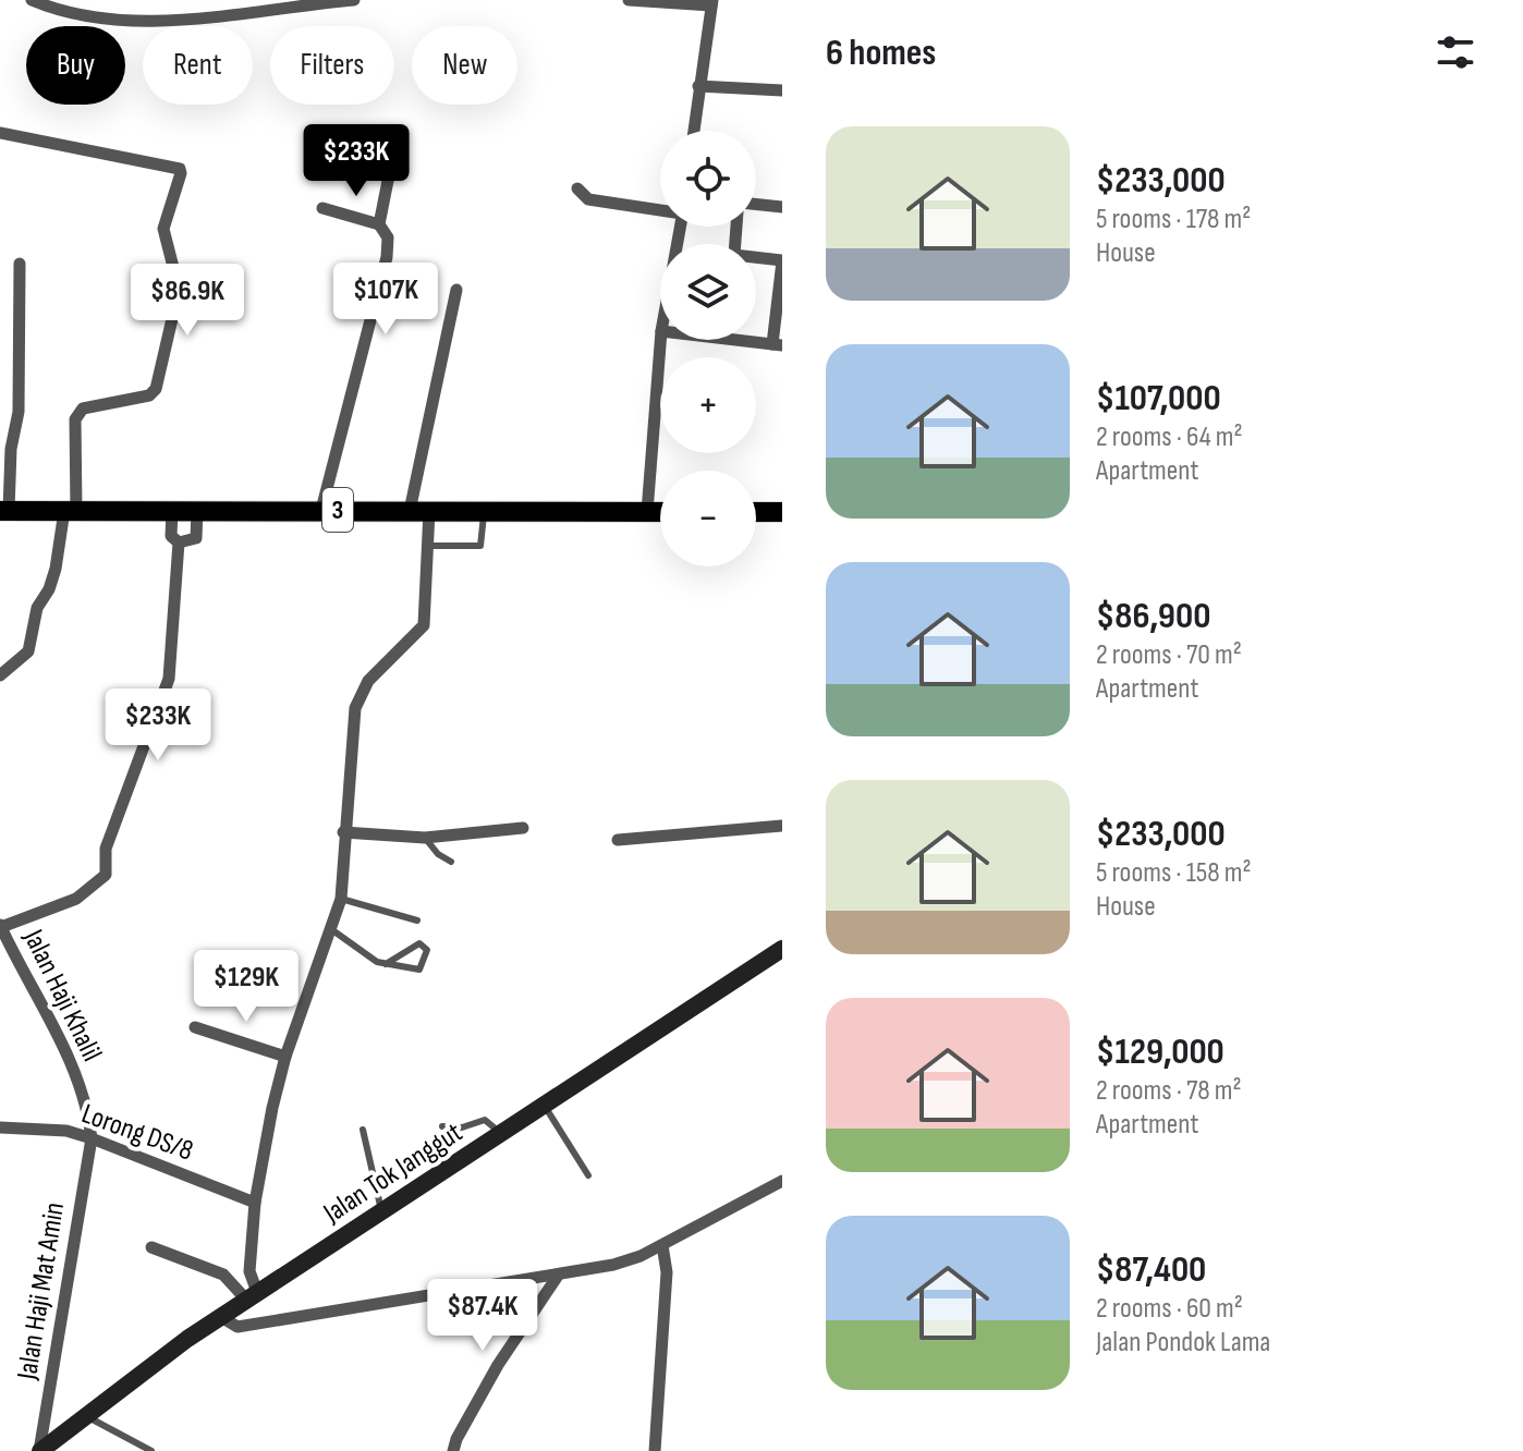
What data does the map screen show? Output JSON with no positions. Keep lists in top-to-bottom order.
{
  "streets": {
    "main road": ["3", "Jalan Tok Janggut"],
    "street": ["Jalan Haji Khalil", "Lorong DS/8", "Jalan Haji Mat Amin"]
  },
  "crossings": [
    ["Jalan Haji Khalil", "Lorong DS/8"],
    ["Jalan Haji Khalil", "Jalan Haji Mat Amin"],
    ["Lorong DS/8", "Jalan Haji Mat Amin"],
    ["Jalan Tok Janggut", "Jalan Haji Mat Amin"]
  ],
  "page": {
    "heading": "6 homes",
    "chip": [
      "Buy",
      "Rent",
      "Filters",
      "New"
    ],
    "list": [
      {
        "name": "$233,000",
        "note": "5 rooms · 178 m² · House"
      },
      {
        "name": "$107,000",
        "note": "2 rooms · 64 m² · Apartment"
      },
      {
        "name": "$86,900",
        "note": "2 rooms · 70 m² · Apartment"
      },
      {
        "name": "$233,000",
        "note": "5 rooms · 158 m² · House"
      },
      {
        "name": "$129,000",
        "note": "2 rooms · 78 m² · Apartment"
      },
      {
        "name": "$87,400",
        "note": "2 rooms · 60 m² · Jalan Pondok Lama"
      }
    ],
    "price": [
      "$233K",
      "$107K",
      "$86.9K",
      "$233K",
      "$129K",
      "$87.4K"
    ],
    "map_buttons": ["+", "−"]
  }
}
